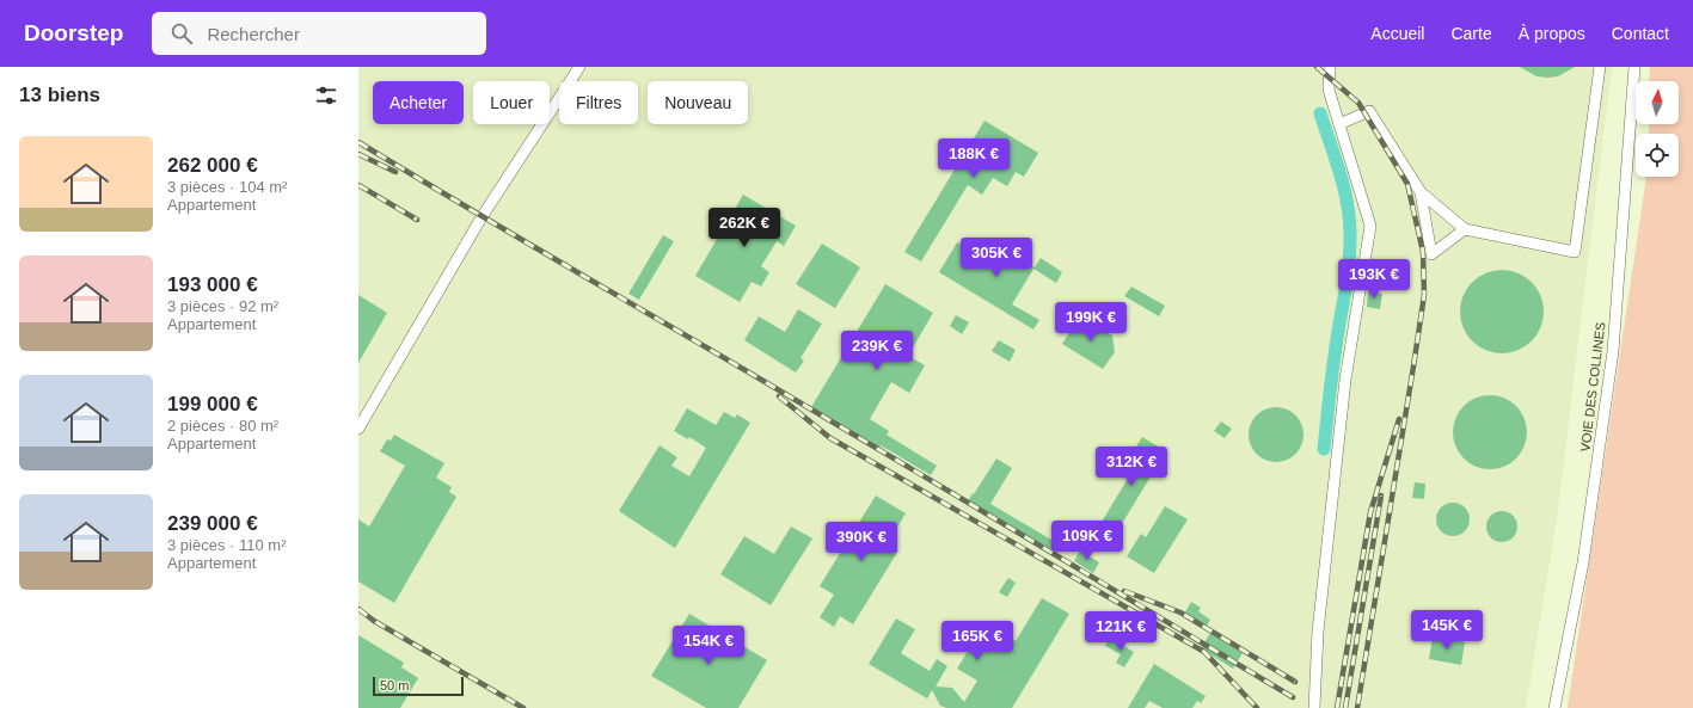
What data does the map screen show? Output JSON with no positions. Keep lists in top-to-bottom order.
{
  "streets": {
    "street": ["VOIE DES COLLINES"]
  },
  "scale_bar": "50 m",
  "north": "top",
  "page": {
    "header": "Doorstep",
    "search": "Rechercher",
    "nav": [
      "Accueil",
      "Carte",
      "À propos",
      "Contact"
    ],
    "heading": "13 biens",
    "chip": [
      "Acheter",
      "Louer",
      "Filtres",
      "Nouveau"
    ],
    "list": [
      {
        "name": "262 000 €",
        "note": "3 pièces · 104 m² · Appartement"
      },
      {
        "name": "193 000 €",
        "note": "3 pièces · 92 m² · Appartement"
      },
      {
        "name": "199 000 €",
        "note": "2 pièces · 80 m² · Appartement"
      },
      {
        "name": "239 000 €",
        "note": "3 pièces · 110 m² · Appartement"
      }
    ],
    "price": [
      "188K €",
      "262K €",
      "305K €",
      "193K €",
      "199K €",
      "239K €",
      "312K €",
      "109K €",
      "390K €",
      "145K €",
      "121K €",
      "165K €",
      "154K €"
    ],
    "scale": "50 m"
  }
}
